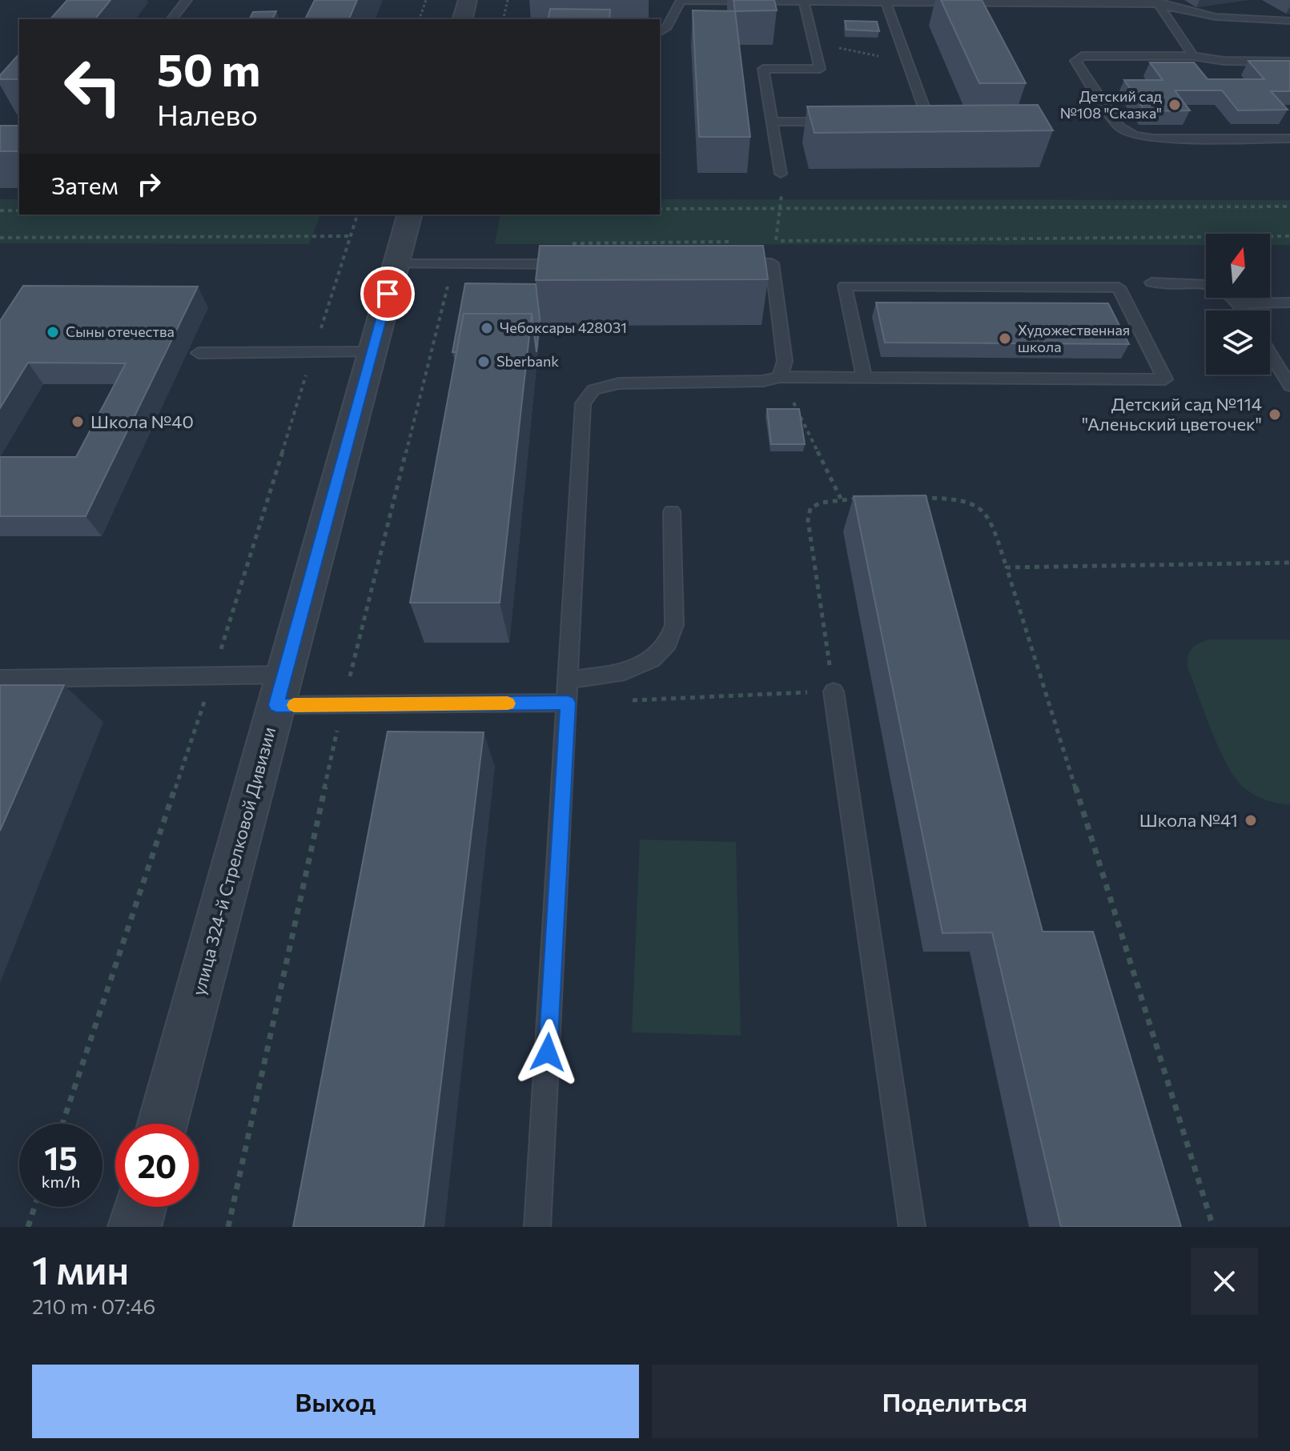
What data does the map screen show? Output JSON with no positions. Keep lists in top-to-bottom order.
{
  "streets": {
    "street": ["улица 324-й Стрелковой Дивизии"]
  },
  "places": [
    "Детский сад №108 \"Сказка\"",
    "Чебоксары 428031",
    "Сыны отечества",
    "Художественная школа",
    "Sberbank",
    "Детский сад №114 \"Аленьский цветочек\"",
    "Школа №40",
    "Школа №41"
  ],
  "north": "top",
  "page": {
    "turn": ["50 m", "Налево"],
    "then": "Затем",
    "speed": "15 km/h",
    "limit": "20",
    "heading": ["1 мин", "210 m · 07:46"],
    "buttons": ["Выход", "Поделиться"]
  }
}
